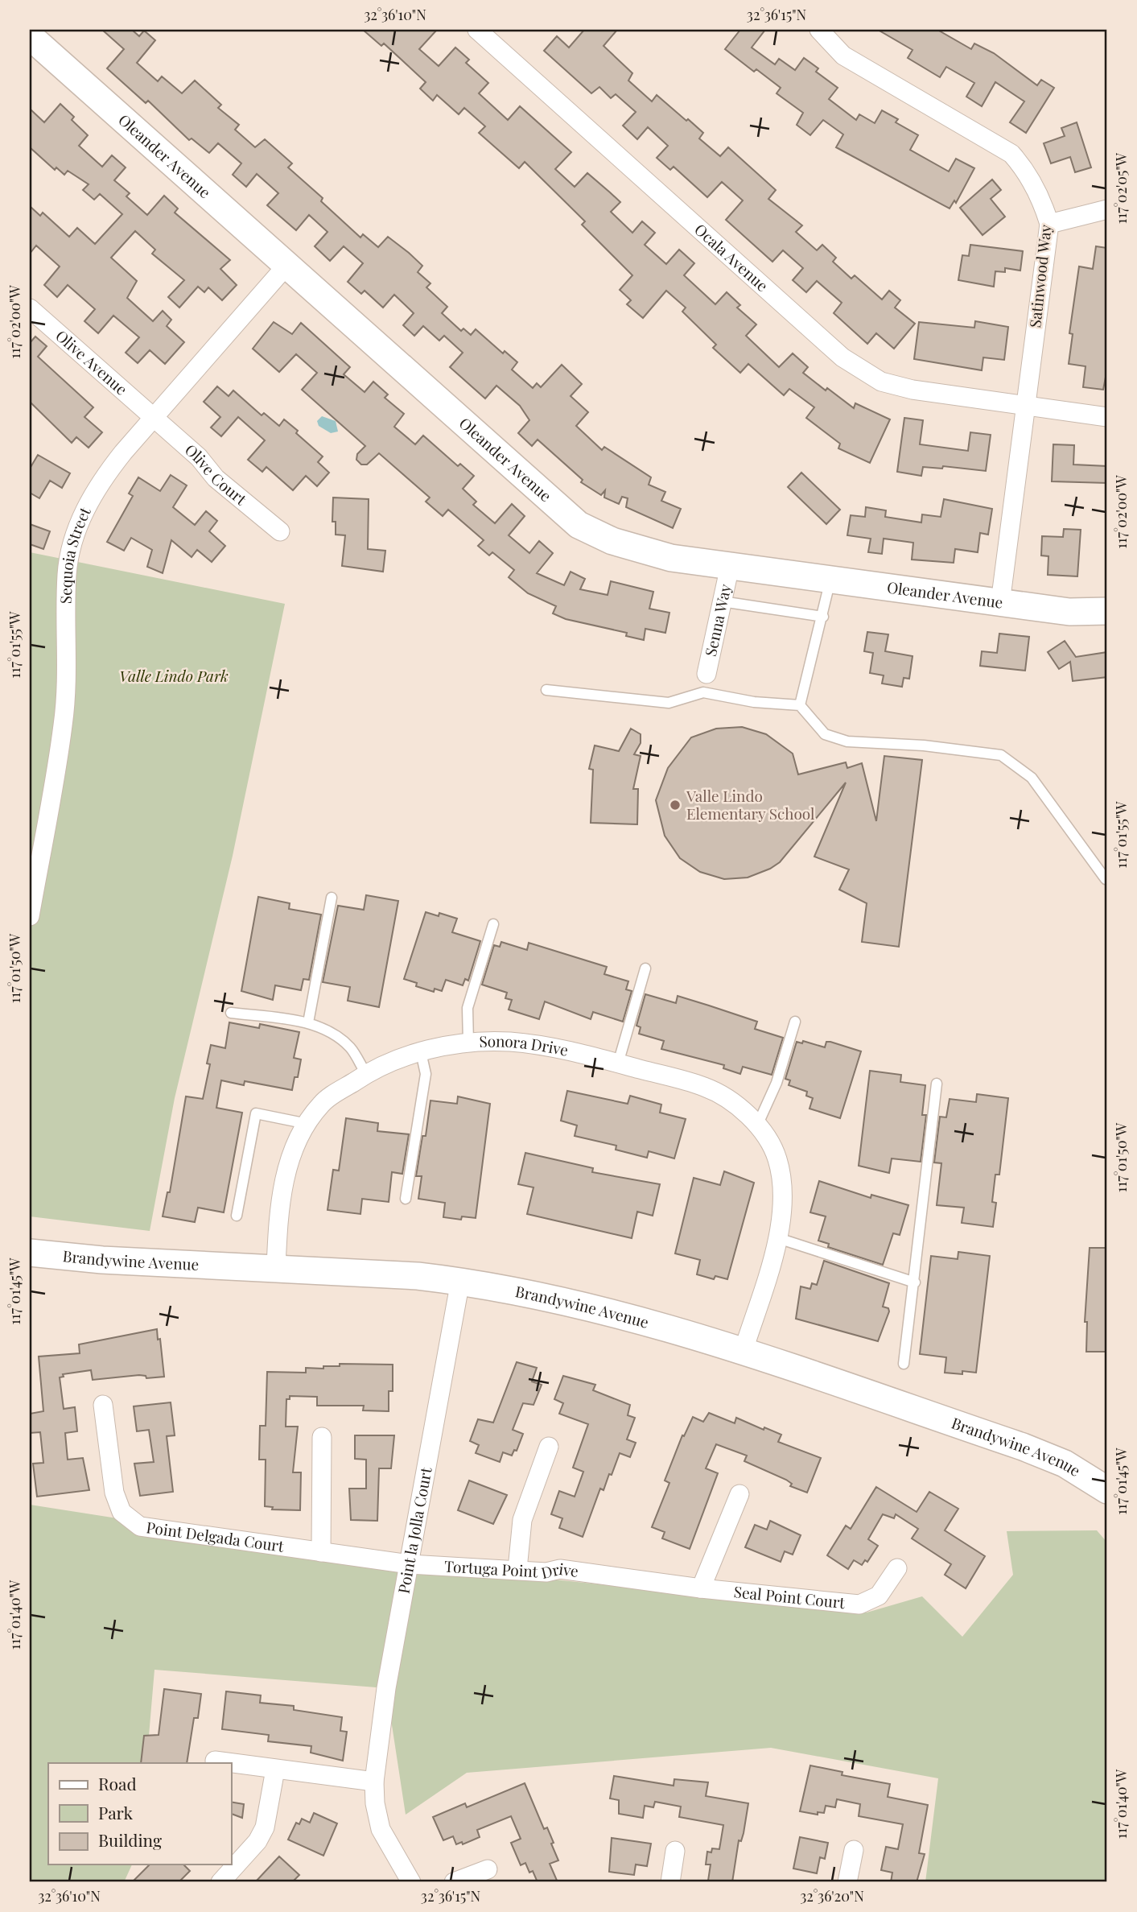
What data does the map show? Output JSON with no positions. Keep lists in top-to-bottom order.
{
  "streets": {
    "street": [
      "Oleander Avenue",
      "Ocala Avenue",
      "Satinwood Way",
      "Olive Avenue",
      "Olive Court",
      "Sequoia Street",
      "Senna Way",
      "Sonora Drive",
      "Brandywine Avenue",
      "Point la Jolla Court",
      "Point Delgada Court",
      "Tortuga Point Drive",
      "Seal Point Court"
    ]
  },
  "crossings": [
    ["Oleander Avenue", "Satinwood Way"],
    ["Oleander Avenue", "Sequoia Street"],
    ["Oleander Avenue", "Senna Way"],
    ["Ocala Avenue", "Satinwood Way"],
    ["Olive Avenue", "Olive Court"],
    ["Olive Avenue", "Sequoia Street"],
    ["Olive Court", "Sequoia Street"],
    ["Sonora Drive", "Brandywine Avenue"],
    ["Brandywine Avenue", "Point la Jolla Court"],
    ["Point la Jolla Court", "Tortuga Point Drive"],
    ["Point Delgada Court", "Tortuga Point Drive"],
    ["Tortuga Point Drive", "Seal Point Court"]
  ],
  "parks": ["Valle Lindo Park"],
  "places": ["Valle Lindo Elementary School"],
  "legend": ["Road", "Park", "Building"],
  "coordinates": [
    "32°36'10\"N",
    "32°36'15\"N",
    "117°02'05\"W",
    "117°02'00\"W",
    "117°01'55\"W",
    "117°01'50\"W",
    "117°01'45\"W",
    "117°01'40\"W",
    "32°36'20\"N"
  ]
}
